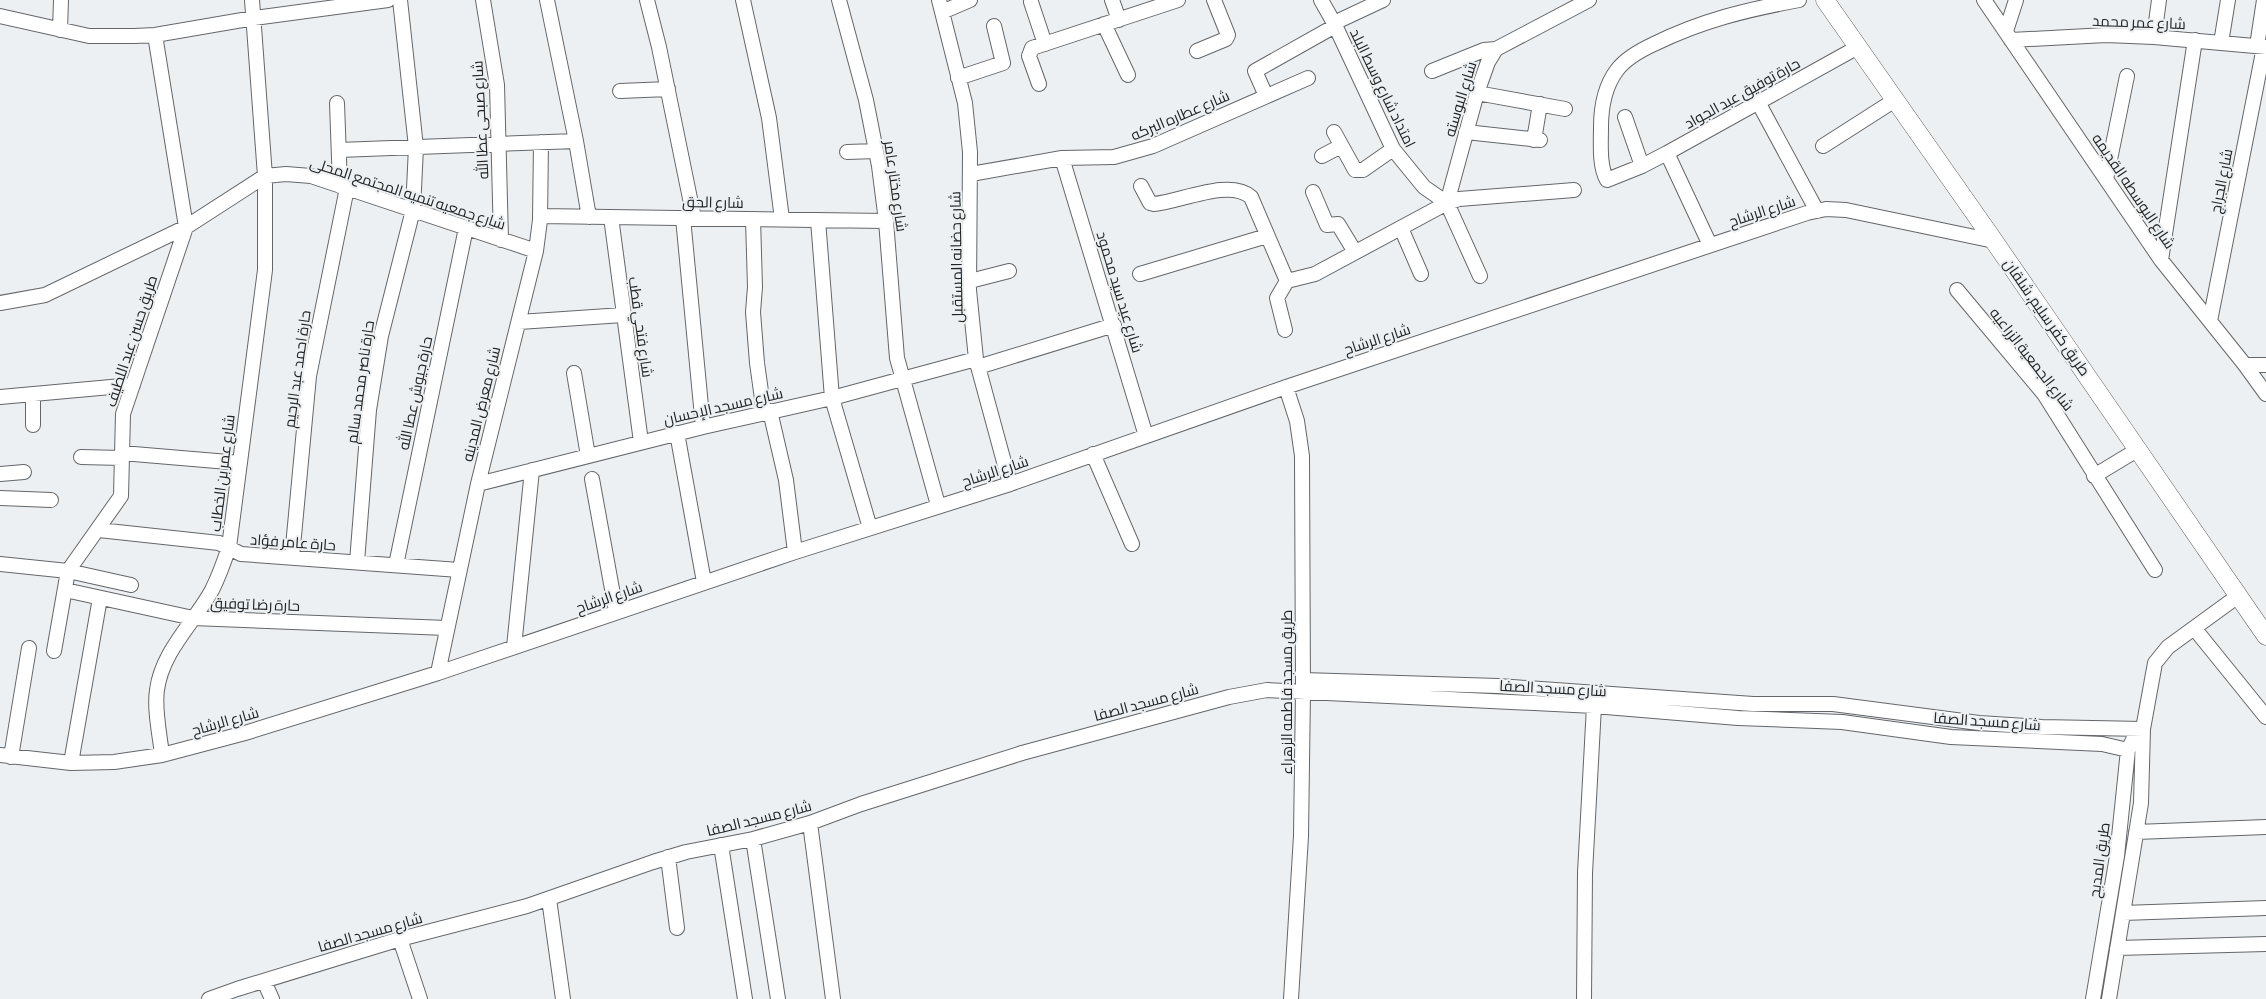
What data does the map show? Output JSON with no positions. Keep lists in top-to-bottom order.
{
  "streets": {
    "street": [
      "شارع عمر محمد",
      "امتداد شارع وسط البلد",
      "حارة توفيق عبد الجواد",
      "شارع البوسته",
      "شارع عطاره البركه",
      "شارع صبحى عطا الله",
      "شارع الجراج",
      "شارع مختار عامر",
      "شارع البوسطه القديمه",
      "شارع جمعيه تنميه المجتمع المحلى",
      "شارع الحق",
      "شارع الرشاح",
      "شارع حضانه المستقبل",
      "شارع عيد سيد محمود",
      "طريق كفر سليم, شلقان",
      "شارع فتحي قطب",
      "طريق حسن عبد اللطيف",
      "شارع الجمعية الزراعيه",
      "حارة احمد عبد الرحيم",
      "حارة ناصر محمد سالم",
      "حارة جيوش عطا الله",
      "شارع معرض المدينه",
      "شارع مسجد الإحسان",
      "شارع عمر بن الخطاب",
      "حارة عامر فؤاد",
      "حارة رضا توفيق",
      "شارع مسجد الصفا",
      "طريق مسجد فاطمه الزهراء",
      "طريق المدبح"
    ]
  },
  "crossings": [
    ["شارع عمر محمد", "شارع الجراج"],
    ["شارع عمر محمد", "شارع البوسطه القديمه"],
    ["امتداد شارع وسط البلد", "شارع البوسته"],
    ["حارة توفيق عبد الجواد", "طريق كفر سليم, شلقان"],
    ["شارع عطاره البركه", "شارع حضانه المستقبل"],
    ["شارع عطاره البركه", "شارع عيد سيد محمود"],
    ["شارع صبحى عطا الله", "شارع جمعيه تنميه المجتمع المحلى"],
    ["شارع الجراج", "شارع البوسطه القديمه"],
    ["شارع مختار عامر", "شارع الحق"],
    ["شارع مختار عامر", "شارع الرشاح"],
    ["شارع مختار عامر", "شارع مسجد الإحسان"],
    ["شارع جمعيه تنميه المجتمع المحلى", "طريق حسن عبد اللطيف"],
    ["شارع جمعيه تنميه المجتمع المحلى", "حارة احمد عبد الرحيم"],
    ["شارع جمعيه تنميه المجتمع المحلى", "حارة ناصر محمد سالم"],
    ["شارع جمعيه تنميه المجتمع المحلى", "حارة جيوش عطا الله"],
    ["شارع جمعيه تنميه المجتمع المحلى", "شارع معرض المدينه"],
    ["شارع جمعيه تنميه المجتمع المحلى", "شارع عمر بن الخطاب"],
    ["شارع الحق", "شارع فتحي قطب"],
    ["شارع الحق", "شارع معرض المدينه"],
    ["شارع الرشاح", "شارع حضانه المستقبل"],
    ["شارع الرشاح", "شارع عيد سيد محمود"],
    ["شارع الرشاح", "طريق كفر سليم, شلقان"],
    ["شارع الرشاح", "شارع معرض المدينه"],
    ["شارع الرشاح", "شارع عمر بن الخطاب"],
    ["شارع الرشاح", "طريق مسجد فاطمه الزهراء"],
    ["شارع حضانه المستقبل", "شارع مسجد الإحسان"],
    ["شارع عيد سيد محمود", "شارع مسجد الإحسان"],
    ["شارع فتحي قطب", "شارع مسجد الإحسان"],
    ["طريق حسن عبد اللطيف", "حارة عامر فؤاد"],
    ["حارة احمد عبد الرحيم", "حارة عامر فؤاد"],
    ["حارة ناصر محمد سالم", "حارة عامر فؤاد"],
    ["حارة جيوش عطا الله", "حارة عامر فؤاد"],
    ["شارع معرض المدينه", "شارع مسجد الإحسان"],
    ["شارع معرض المدينه", "حارة عامر فؤاد"],
    ["شارع معرض المدينه", "حارة رضا توفيق"],
    ["شارع عمر بن الخطاب", "حارة عامر فؤاد"],
    ["شارع عمر بن الخطاب", "حارة رضا توفيق"],
    ["شارع مسجد الصفا", "طريق مسجد فاطمه الزهراء"],
    ["شارع مسجد الصفا", "طريق المدبح"]
  ]
}
